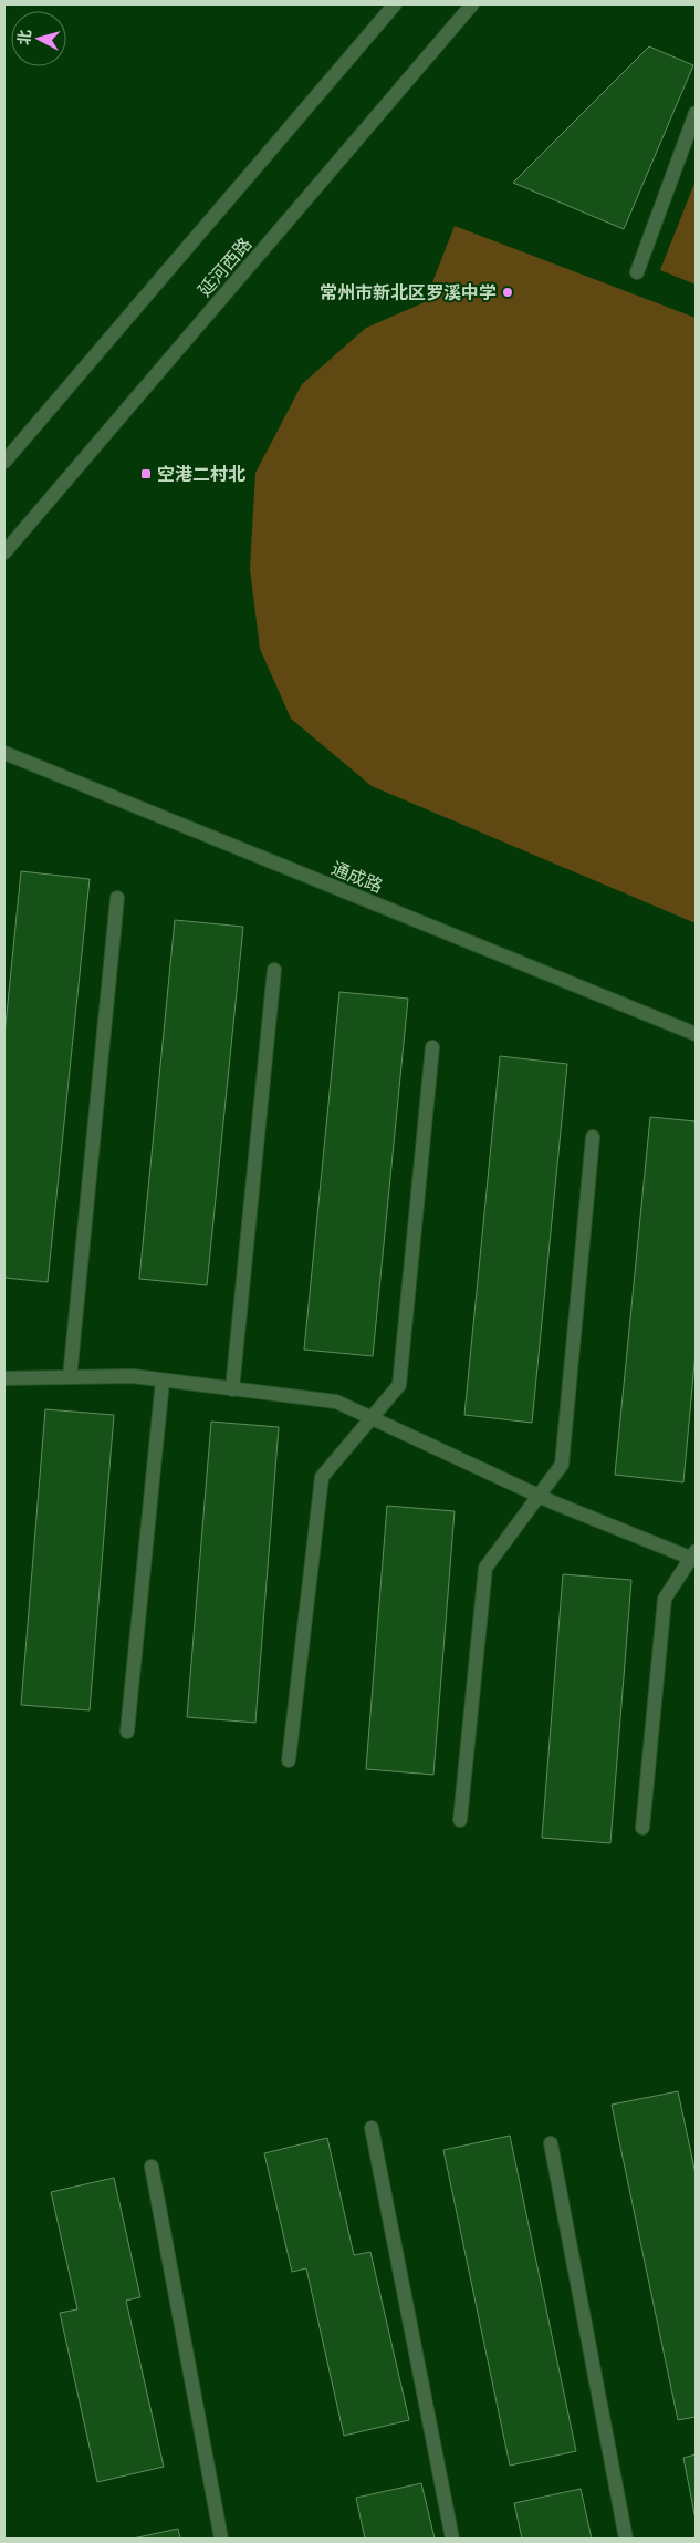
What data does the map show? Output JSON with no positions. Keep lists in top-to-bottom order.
{
  "streets": {
    "street": ["延河西路", "通成路"]
  },
  "places": {
    "other": ["常州市新北区罗溪中学"],
    "transit": ["空港二村北"]
  },
  "north": "left"
}
